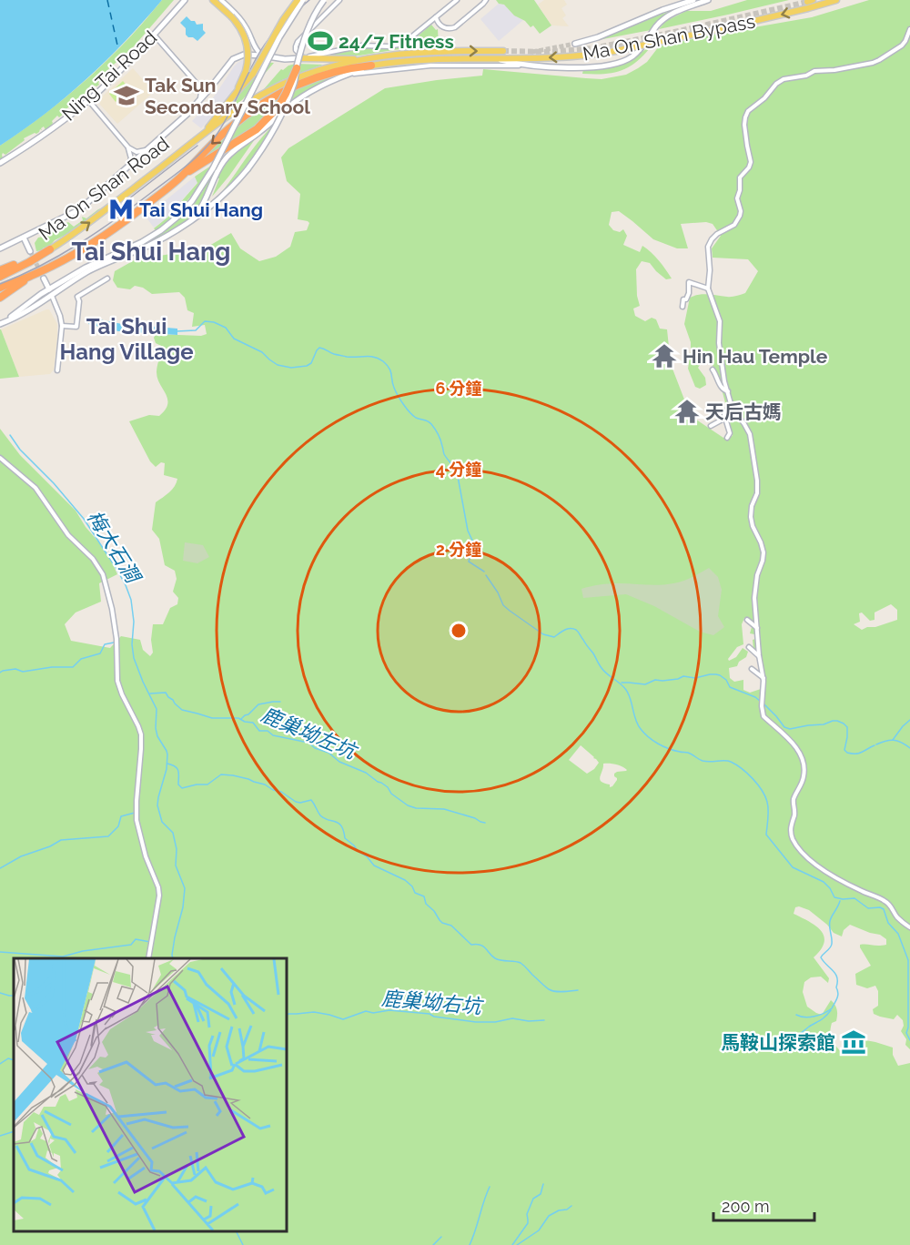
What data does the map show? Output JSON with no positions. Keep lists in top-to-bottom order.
{
  "streets": {
    "highway": ["Ma On Shan Road"],
    "main road": ["Ma On Shan Bypass", "Ning Tai Road"]
  },
  "crossings": [
    ["Ma On Shan Bypass", "Ma On Shan Road"]
  ],
  "districts": ["Tai Shui Hang", "Tai Shui Hang Village"],
  "water": ["梅大石澗", "鹿巢坳左坑", "鹿巢坳右坑"],
  "places": {
    "sports": ["24/7 Fitness"],
    "school or university": ["Tak Sun Secondary School"],
    "metro station": ["Tai Shui Hang"],
    "temple": ["Hin Hau Temple", "天后古媽"],
    "museum": ["馬鞍山探索館"]
  },
  "scale_bar": "200 m",
  "rings": ["6 分鐘", "4 分鐘", "2 分鐘"]
}
